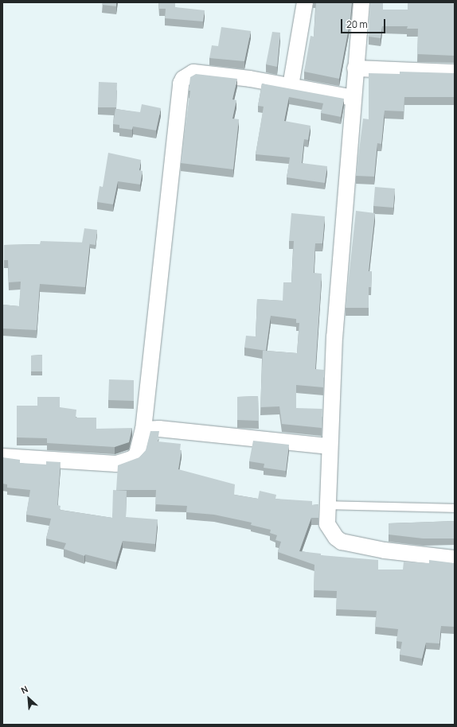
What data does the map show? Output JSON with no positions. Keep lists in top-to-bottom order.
{
  "scale_bar": "20 m",
  "north": "top left"
}
